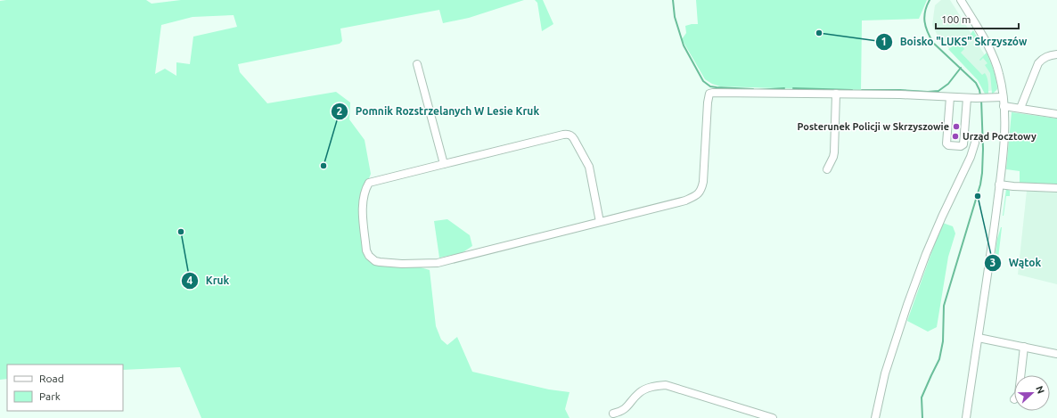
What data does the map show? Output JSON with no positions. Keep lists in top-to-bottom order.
{
  "places": [
    "Boisko \"LUKS\" Skrzyszów",
    "Posterunek Policji w Skrzyszowie",
    "Urząd Pocztowy",
    "Pomnik Rozstrzelanych W Lesie Kruk",
    "Wątok",
    "Kruk"
  ],
  "legend": ["Road", "Park"],
  "scale_bar": "100 m",
  "north": "right"
}
